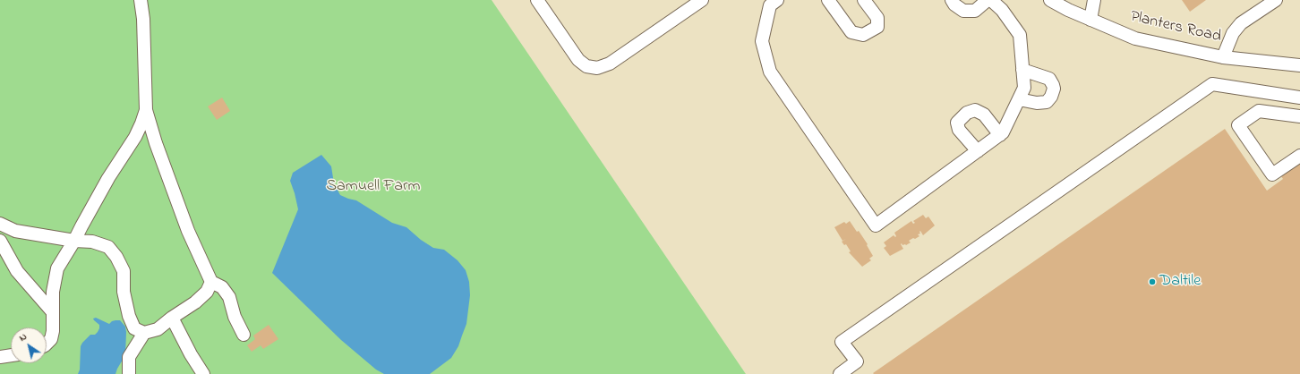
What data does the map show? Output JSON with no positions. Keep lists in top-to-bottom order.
{
  "streets": {
    "street": ["Planters Road"]
  },
  "parks": ["Samuell Farm"],
  "places": ["Daltile"],
  "north": "top left"
}
